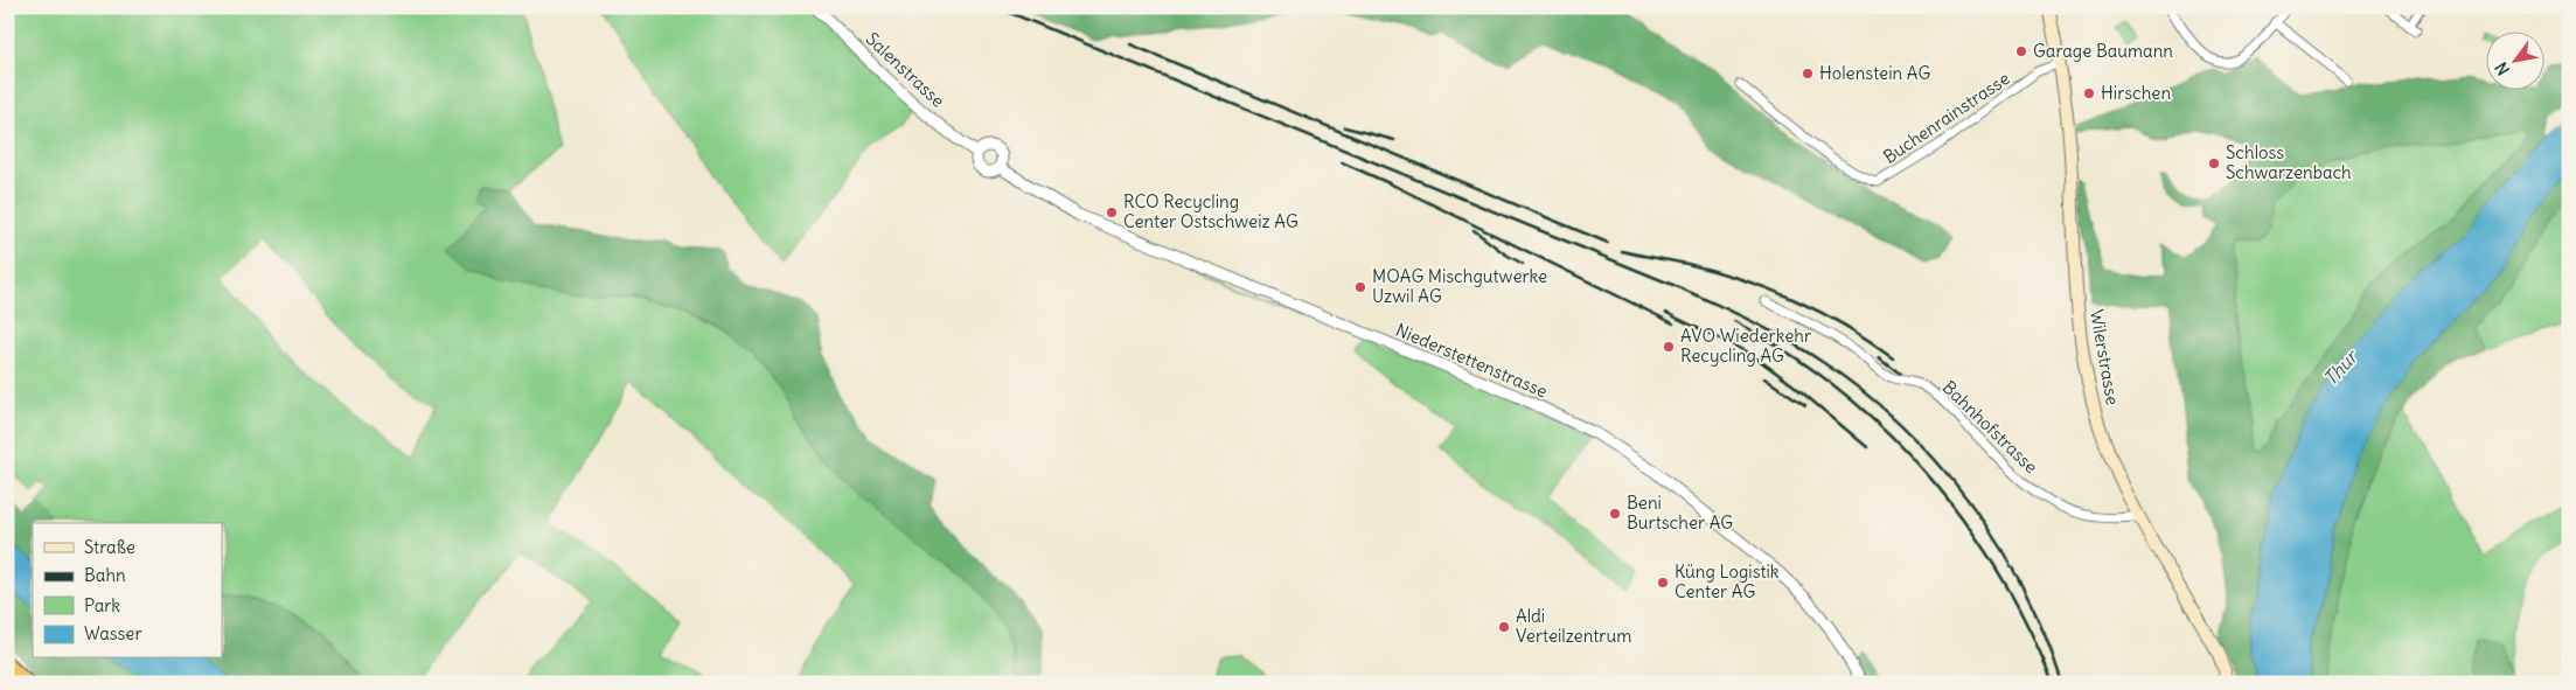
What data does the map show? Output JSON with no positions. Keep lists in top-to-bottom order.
{
  "streets": {
    "main road": ["Wilerstrasse"],
    "street": [
      "Salenstrasse",
      "Buchenrainstrasse",
      "Niederstettenstrasse",
      "Bahnhofstrasse"
    ]
  },
  "crossings": [
    ["Salenstrasse", "Niederstettenstrasse"],
    ["Buchenrainstrasse", "Wilerstrasse"],
    ["Wilerstrasse", "Bahnhofstrasse"]
  ],
  "water": ["Thur"],
  "places": [
    "Garage Baumann",
    "Holenstein AG",
    "Hirschen",
    "Schloss Schwarzenbach",
    "RCO Recycling Center Ostschweiz AG",
    "MOAG Mischgutwerke Uzwil AG",
    "AVO Wiederkehr Recycling AG",
    "Beni Burtscher AG",
    "Küng Logistik Center AG",
    "Aldi Verteilzentrum"
  ],
  "legend": [
    "Straße",
    "Bahn",
    "Park",
    "Wasser"
  ],
  "north": "bottom left"
}
